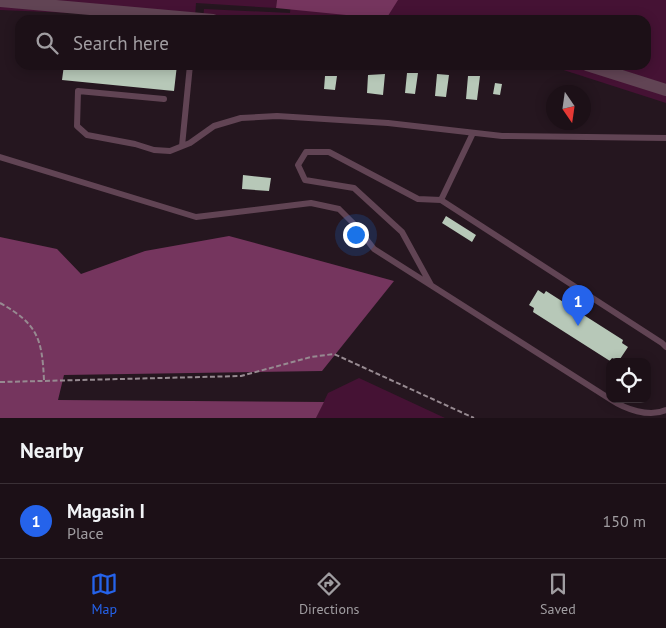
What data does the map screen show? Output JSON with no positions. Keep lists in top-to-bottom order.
{
  "north": "bottom",
  "page": {
    "search": "Search here",
    "pins": "1",
    "heading": "Nearby",
    "list": [
      {
        "mark": "1",
        "name": "Magasin I",
        "note": "Place",
        "value": "150 m"
      }
    ],
    "nav": ["Map", "Directions", "Saved"]
  }
}
